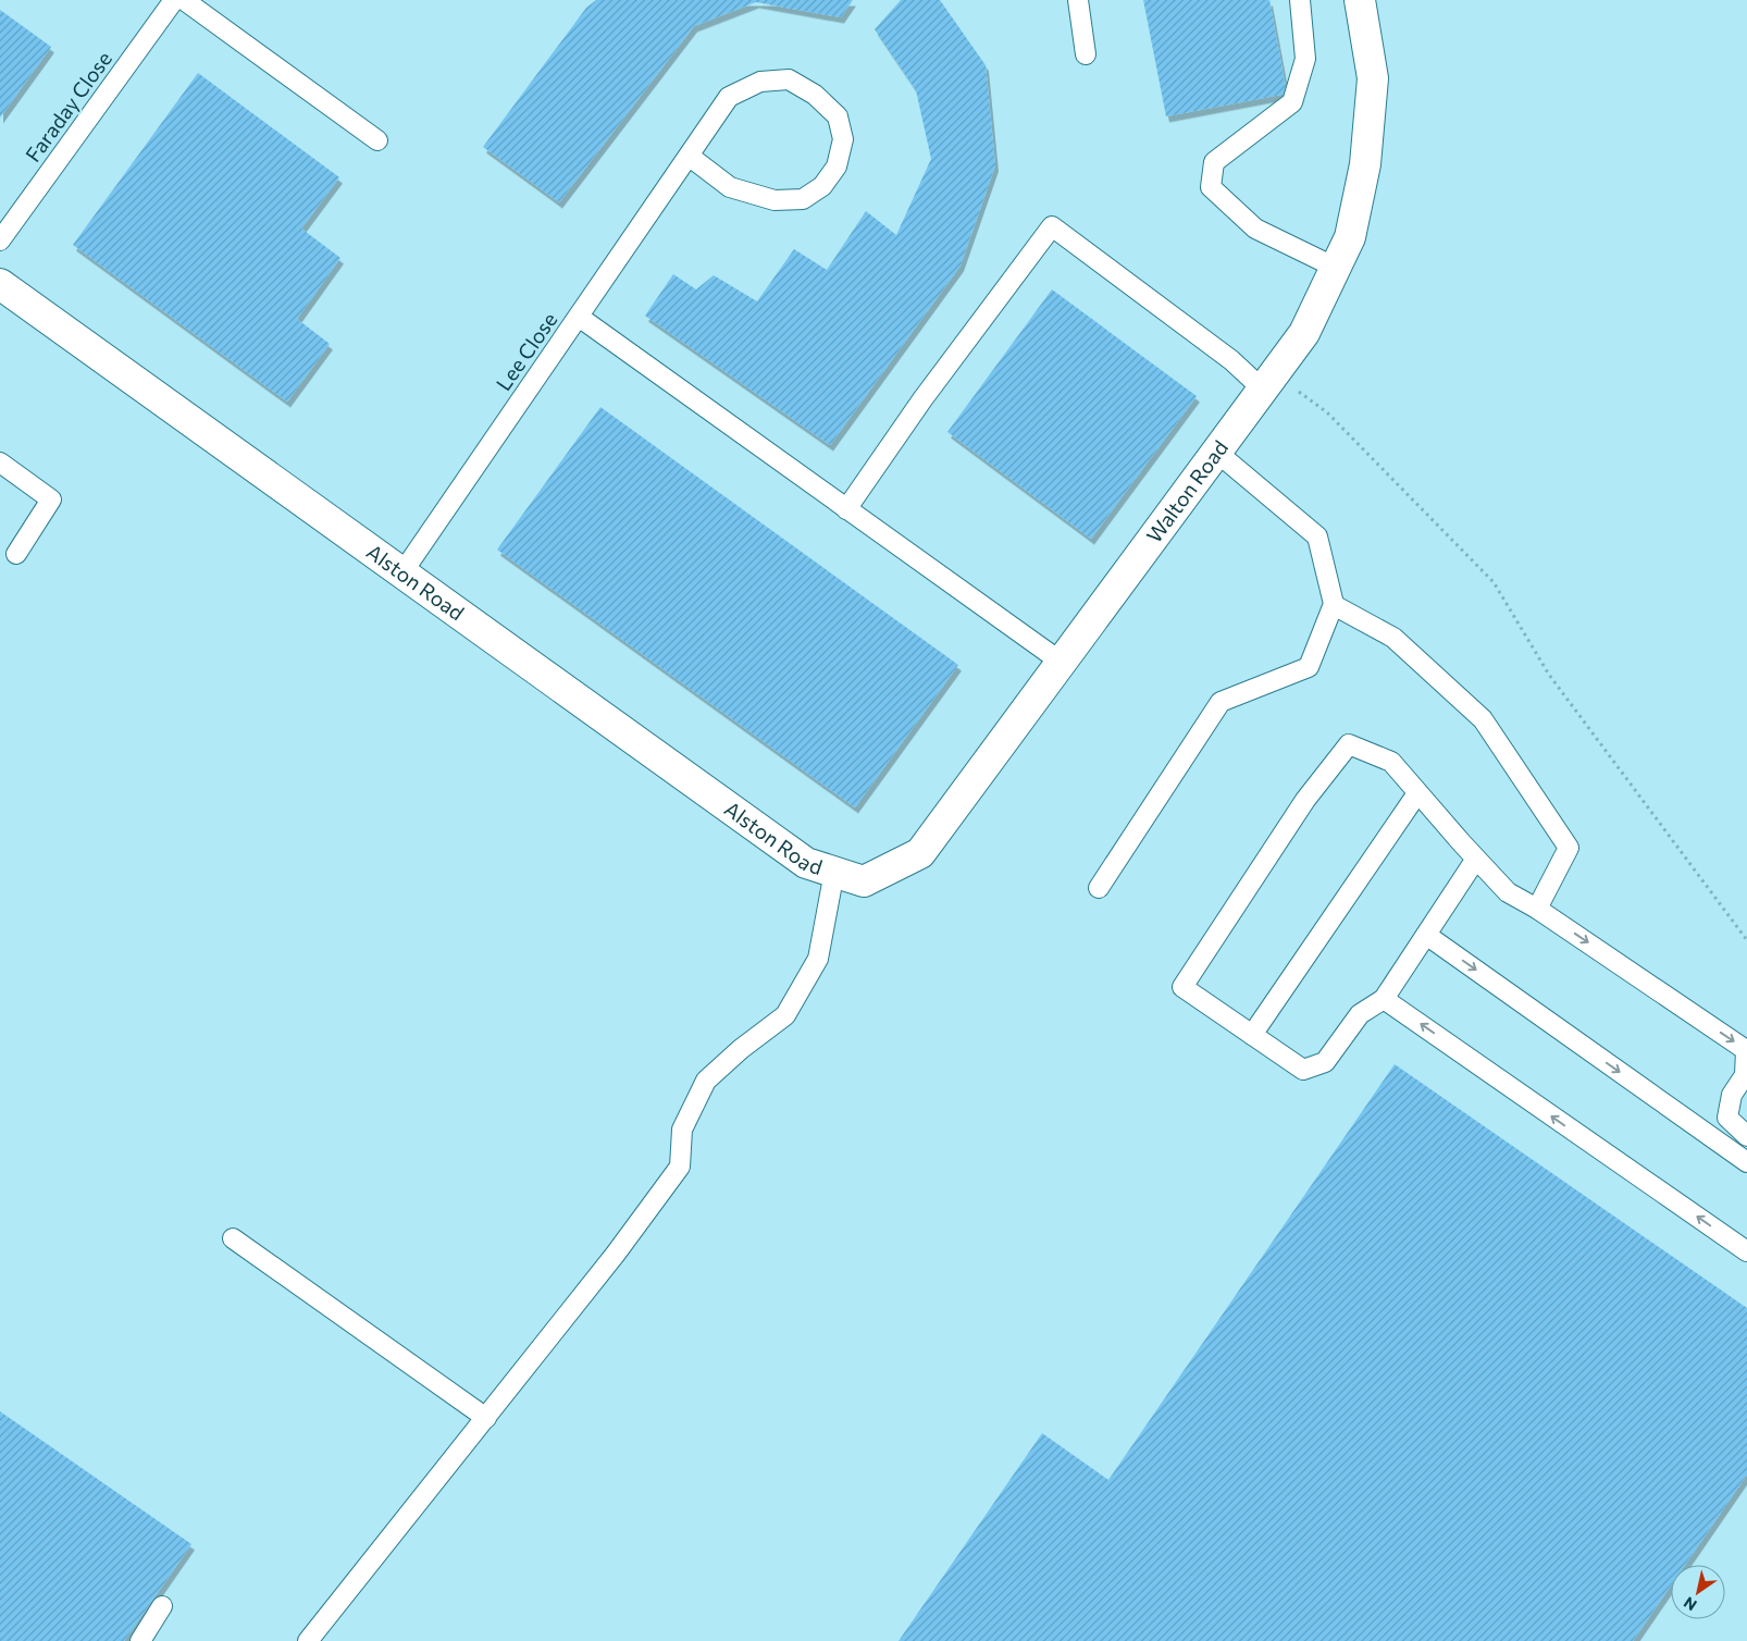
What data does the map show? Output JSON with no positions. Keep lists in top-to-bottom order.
{
  "streets": {
    "street": ["Walton Road", "Alston Road"],
    "lane": ["Faraday Close", "Lee Close"]
  },
  "crossings": [
    ["Lee Close", "Alston Road"],
    ["Walton Road", "Alston Road"]
  ],
  "north": "bottom left"
}
